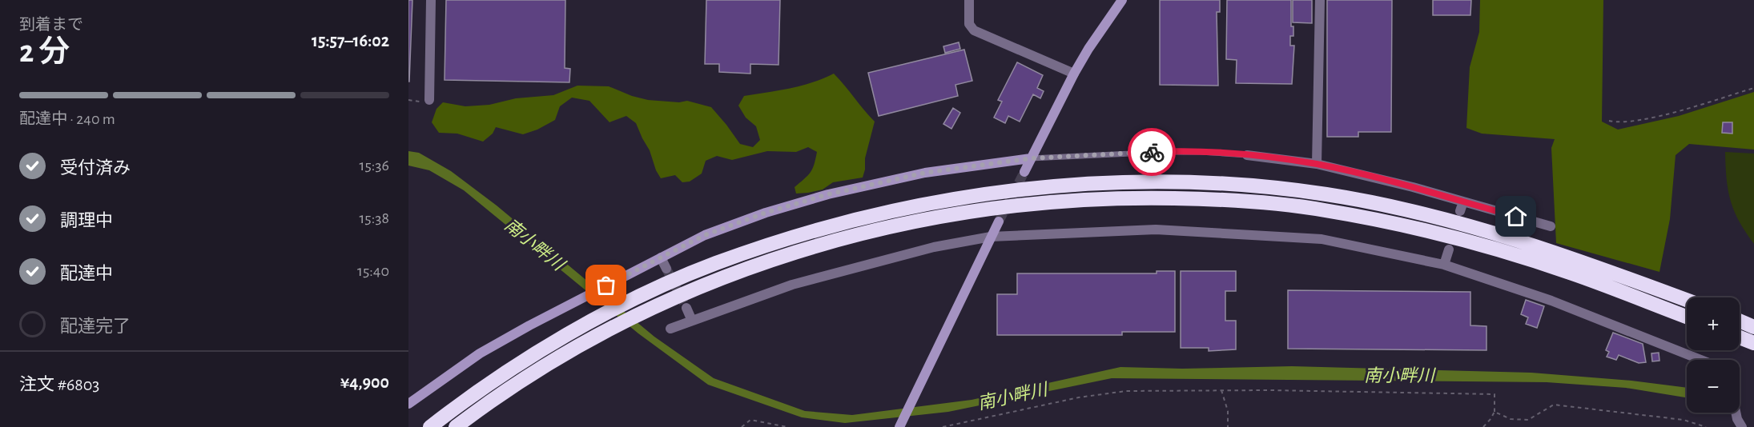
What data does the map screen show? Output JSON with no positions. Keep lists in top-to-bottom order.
{
  "water": ["南小畔川"],
  "page": {
    "heading": ["2 分", "到着まで", "15:57–16:02"],
    "panel": ["注文 #6803", "¥4,900"],
    "bar": "配達中 · 240 m",
    "list": [
      ["受付済み", "15:36"],
      ["調理中", "15:38"],
      ["配達中", "15:40"],
      "配達完了"
    ],
    "map_buttons": ["+", "−"]
  }
}
